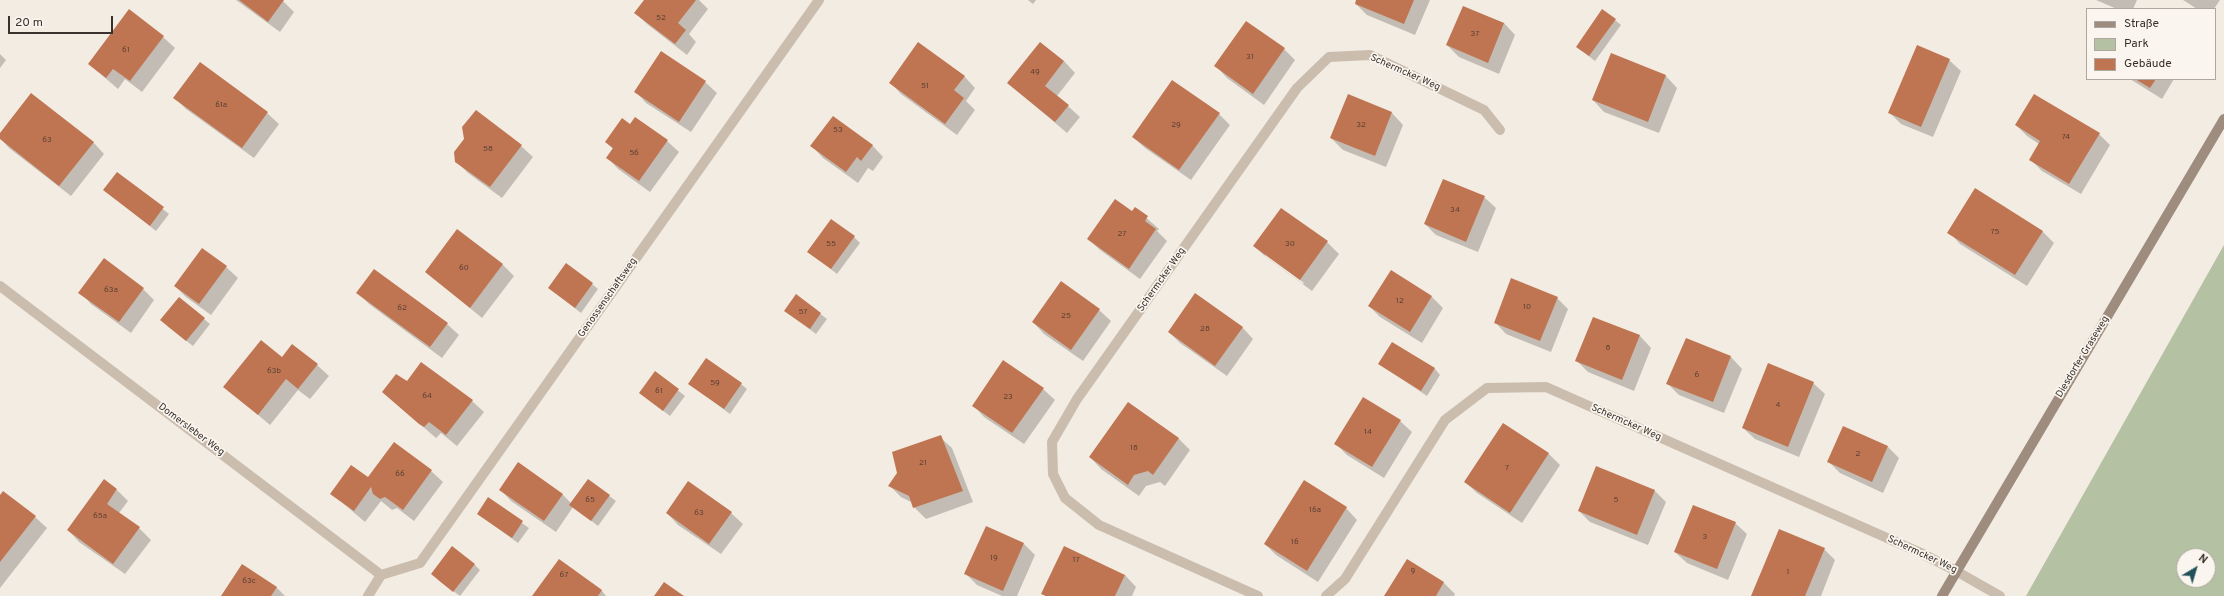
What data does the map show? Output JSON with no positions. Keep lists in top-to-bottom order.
{
  "streets": {
    "main road": ["Diesdorfer Graseweg"],
    "street": ["Schermcker Weg", "Genossenschaftsweg", "Domersleber Weg"]
  },
  "crossings": [
    ["Schermcker Weg", "Diesdorfer Graseweg"],
    ["Genossenschaftsweg", "Domersleber Weg"]
  ],
  "house_numbers": [
    "52",
    "37",
    "61",
    "31",
    "49",
    "51",
    "61a",
    "29",
    "32",
    "53",
    "74",
    "63",
    "58",
    "56",
    "34",
    "75",
    "27",
    "55",
    "30",
    "60",
    "63a",
    "12",
    "10",
    "62",
    "57",
    "25",
    "28",
    "8",
    "63b",
    "6",
    "59",
    "61",
    "64",
    "23",
    "4",
    "14",
    "18",
    "2",
    "21",
    "7",
    "66",
    "65",
    "5",
    "16a",
    "63",
    "65a",
    "3",
    "16",
    "19",
    "17",
    "9",
    "1",
    "67",
    "63c"
  ],
  "legend": ["Straße", "Park", "Gebäude"],
  "scale_bar": "20 m",
  "north": "top right"
}
